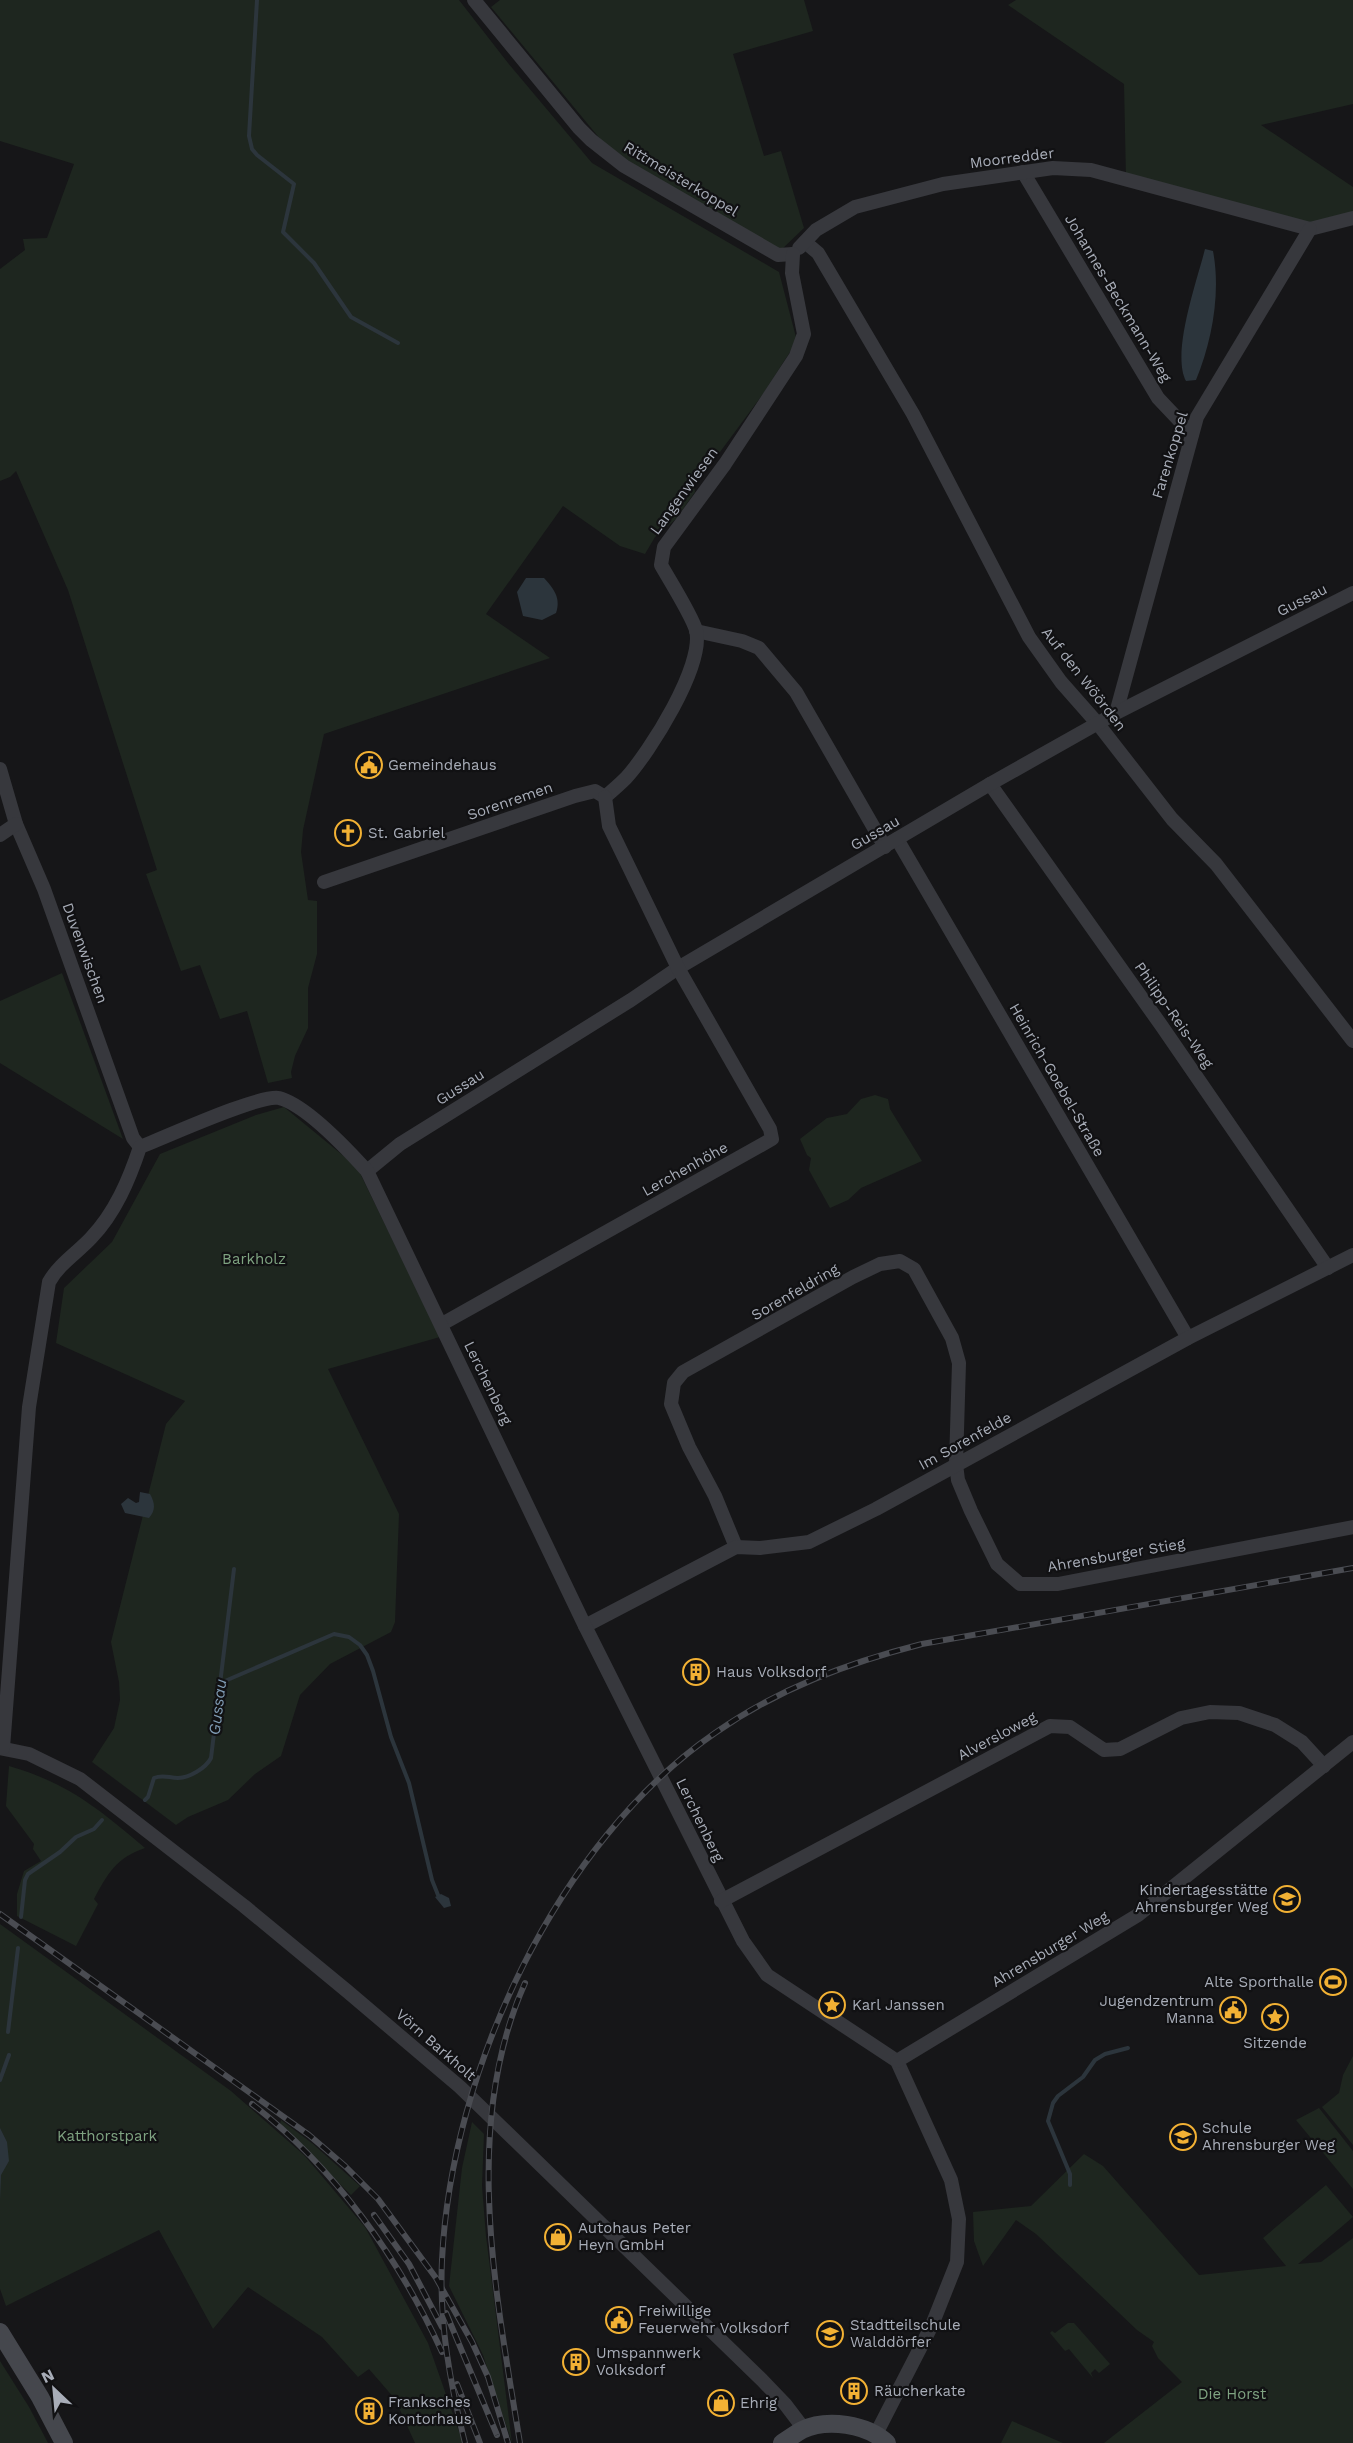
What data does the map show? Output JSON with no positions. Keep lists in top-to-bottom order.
{
  "streets": {
    "street": [
      "Moorredder",
      "Rittmeisterkoppel",
      "Johannes-Beckmann-Weg",
      "Farenkoppel",
      "Langenwiesen",
      "Gussau",
      "Auf den Wöörden",
      "Sorenremen",
      "Duvenwischen",
      "Philipp-Reis-Weg",
      "Heinrich-Goebel-Straße",
      "Lerchenhöhe",
      "Sorenfeldring",
      "Lerchenberg",
      "Im Sorenfelde",
      "Ahrensburger Stieg",
      "Alversloweg",
      "Ahrensburger Weg",
      "Vörn Barkholt"
    ]
  },
  "crossings": [
    ["Moorredder", "Rittmeisterkoppel"],
    ["Moorredder", "Johannes-Beckmann-Weg"],
    ["Moorredder", "Farenkoppel"],
    ["Moorredder", "Langenwiesen"],
    ["Moorredder", "Auf den Wöörden"],
    ["Rittmeisterkoppel", "Langenwiesen"],
    ["Johannes-Beckmann-Weg", "Farenkoppel"],
    ["Farenkoppel", "Gussau"],
    ["Langenwiesen", "Heinrich-Goebel-Straße"],
    ["Gussau", "Auf den Wöörden"],
    ["Gussau", "Philipp-Reis-Weg"],
    ["Gussau", "Heinrich-Goebel-Straße"],
    ["Gussau", "Lerchenhöhe"],
    ["Gussau", "Lerchenberg"],
    ["Philipp-Reis-Weg", "Im Sorenfelde"],
    ["Heinrich-Goebel-Straße", "Im Sorenfelde"],
    ["Lerchenhöhe", "Lerchenberg"],
    ["Sorenfeldring", "Im Sorenfelde"],
    ["Sorenfeldring", "Ahrensburger Stieg"],
    ["Lerchenberg", "Im Sorenfelde"],
    ["Lerchenberg", "Alversloweg"],
    ["Lerchenberg", "Ahrensburger Weg"],
    ["Im Sorenfelde", "Ahrensburger Stieg"],
    ["Alversloweg", "Ahrensburger Weg"]
  ],
  "water": ["Gussau"],
  "parks": ["Barkholz", "Katthorstpark", "Die Horst"],
  "places": {
    "public building": ["Gemeindehaus", "Jugendzentrum Manna", "Freiwillige Feuerwehr Volksdorf"],
    "church": ["St. Gabriel"],
    "building": [
      "Haus Volksdorf",
      "Umspannwerk Volksdorf",
      "Räucherkate",
      "Franksches Kontorhaus"
    ],
    "school or university": ["Kindertagesstätte Ahrensburger Weg", "Schule Ahrensburger Weg", "Stadtteilschule Walddörfer"],
    "sports": ["Alte Sporthalle"],
    "place": ["Karl Janssen", "Sitzende"],
    "shop": ["Autohaus Peter Heyn GmbH", "Ehrig"]
  },
  "north": "top left"
}
